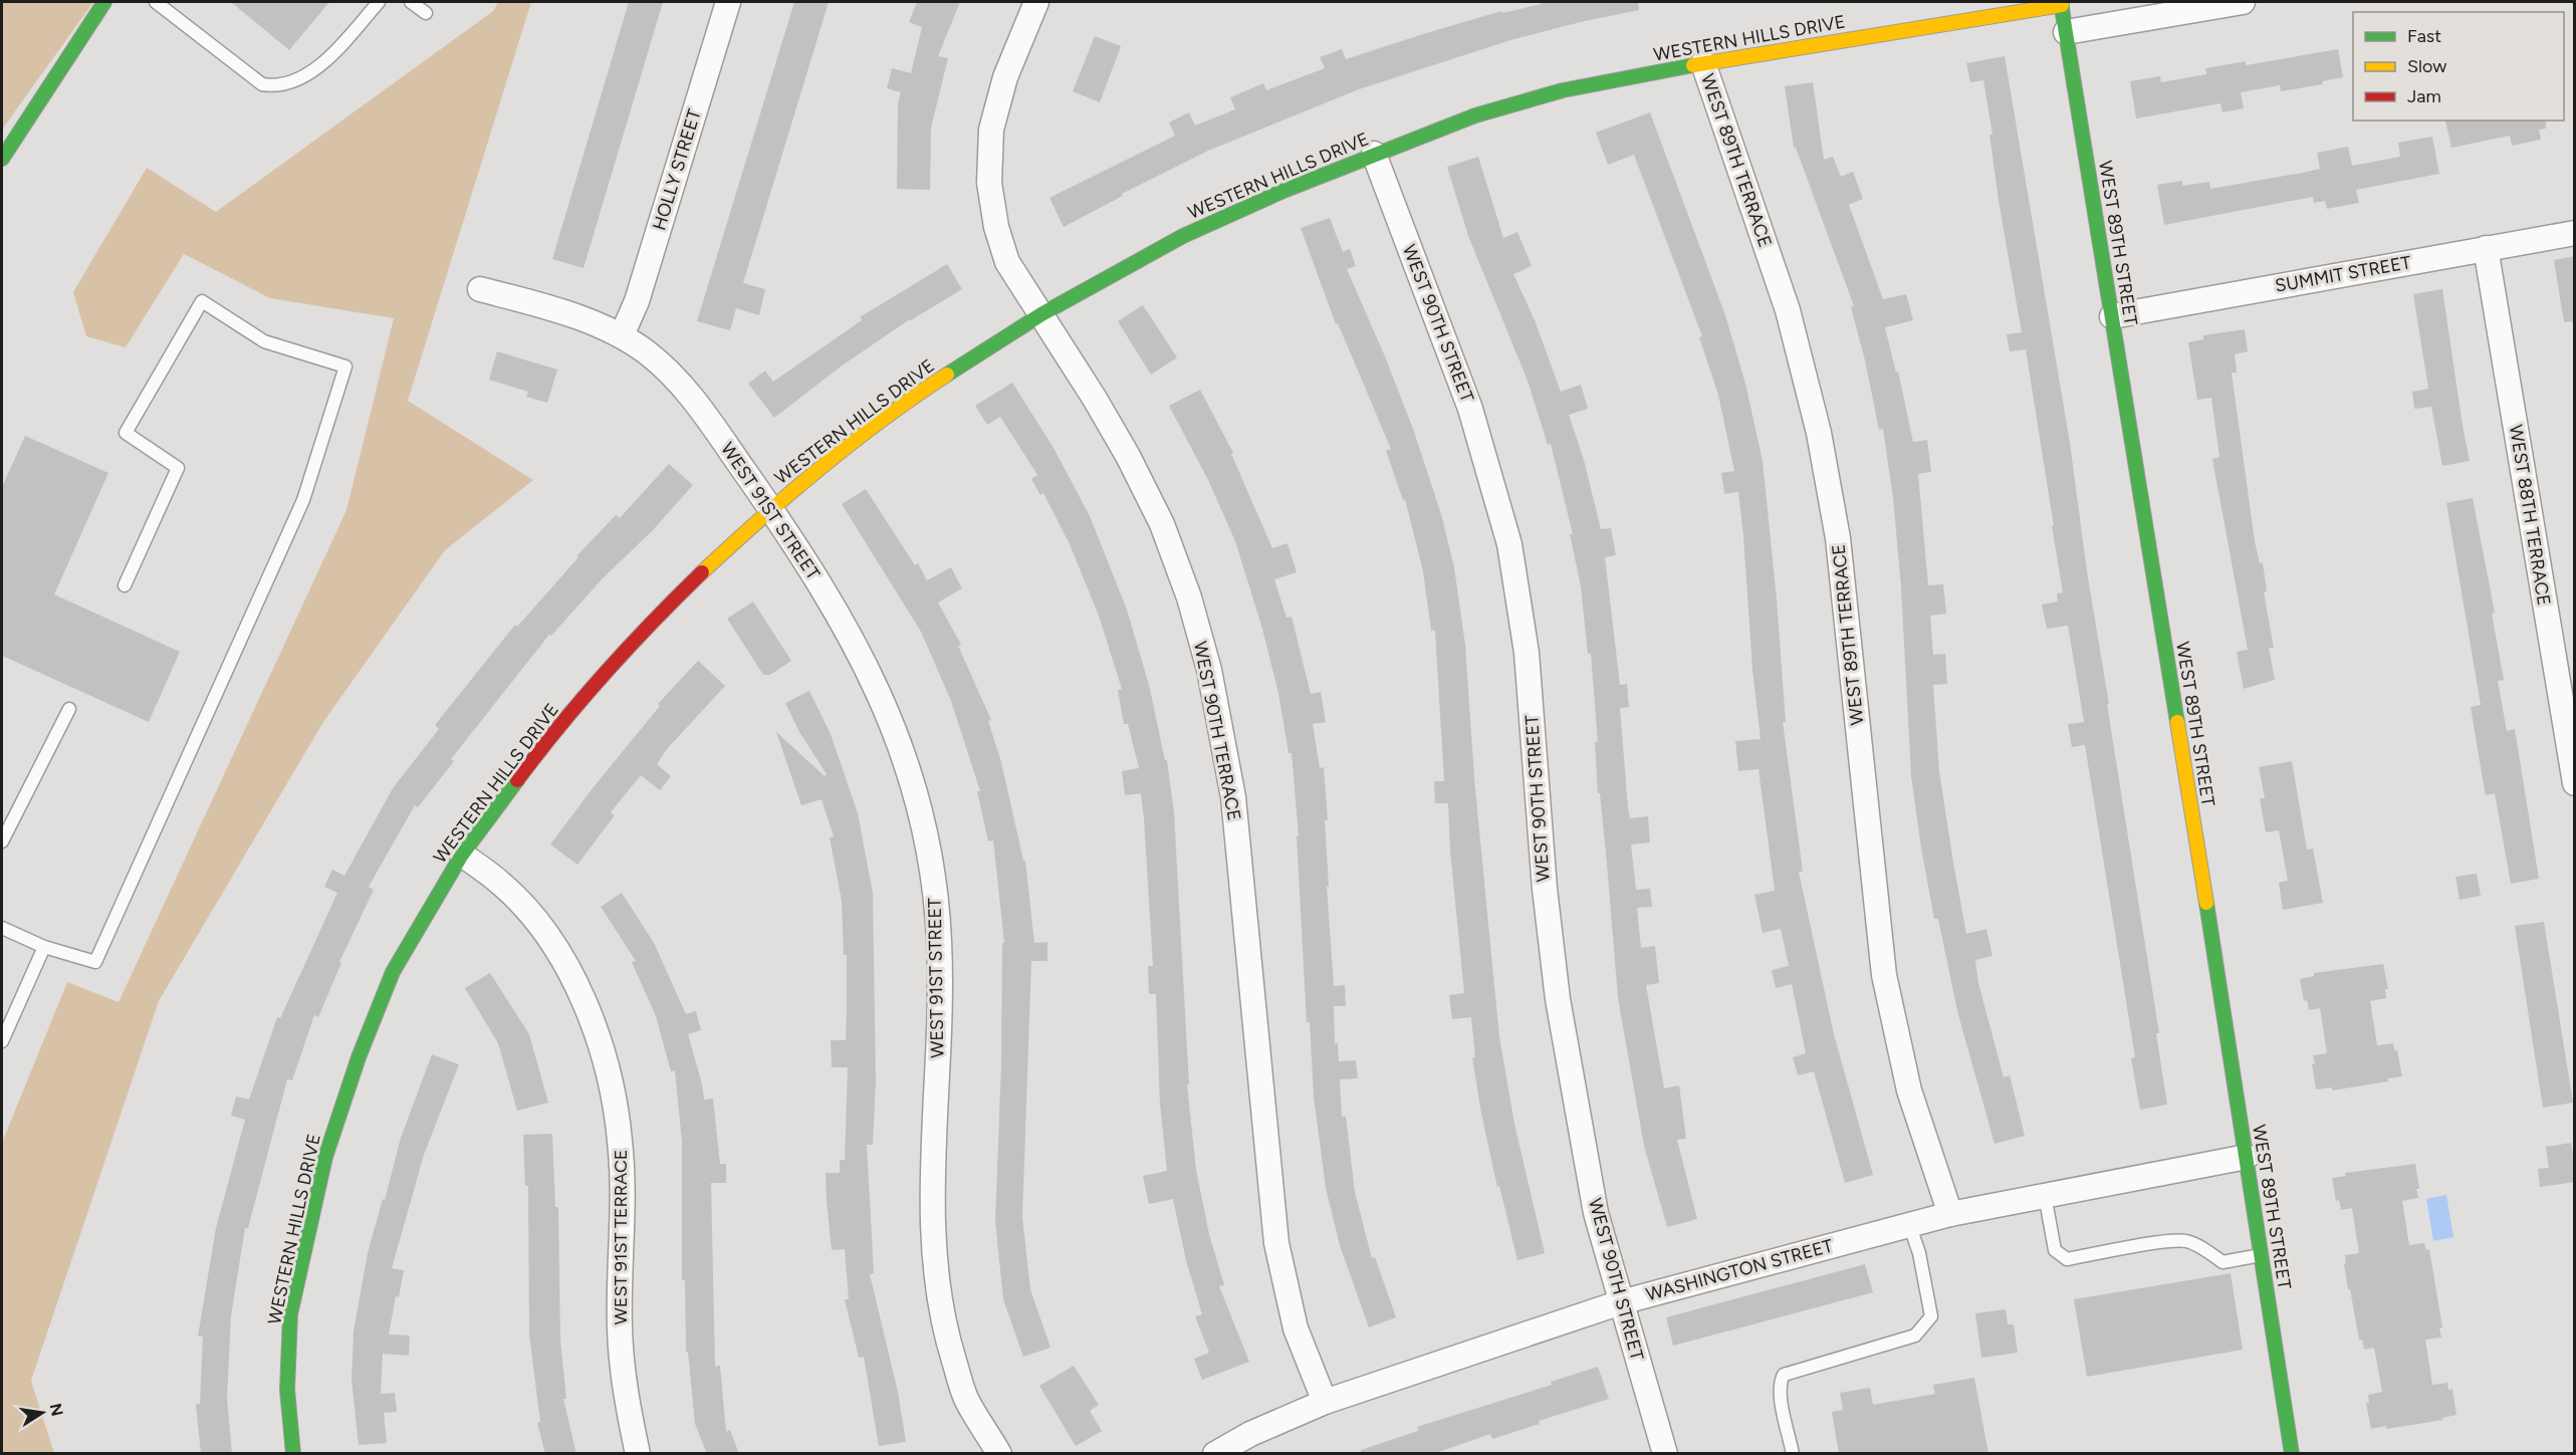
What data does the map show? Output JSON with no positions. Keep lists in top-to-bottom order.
{
  "streets": {
    "street": [
      "WESTERN HILLS DRIVE",
      "WEST 89TH TERRACE",
      "HOLLY STREET",
      "WEST 89TH STREET",
      "SUMMIT STREET",
      "WEST 90TH STREET",
      "WEST 91ST STREET",
      "WEST 88TH TERRACE",
      "WEST 90TH TERRACE",
      "WEST 91ST TERRACE",
      "WASHINGTON STREET"
    ]
  },
  "crossings": [
    ["WESTERN HILLS DRIVE", "WEST 89TH TERRACE"],
    ["WESTERN HILLS DRIVE", "WEST 89TH STREET"],
    ["WESTERN HILLS DRIVE", "WEST 90TH STREET"],
    ["WESTERN HILLS DRIVE", "WEST 91ST STREET"],
    ["WESTERN HILLS DRIVE", "WEST 90TH TERRACE"],
    ["WESTERN HILLS DRIVE", "WEST 91ST TERRACE"],
    ["WEST 89TH TERRACE", "WASHINGTON STREET"],
    ["HOLLY STREET", "WEST 91ST STREET"],
    ["WEST 89TH STREET", "SUMMIT STREET"],
    ["WEST 89TH STREET", "WASHINGTON STREET"],
    ["SUMMIT STREET", "WEST 88TH TERRACE"],
    ["WEST 90TH STREET", "WASHINGTON STREET"],
    ["WEST 90TH TERRACE", "WASHINGTON STREET"]
  ],
  "legend": ["Fast", "Slow", "Jam"],
  "north": "right"
}
